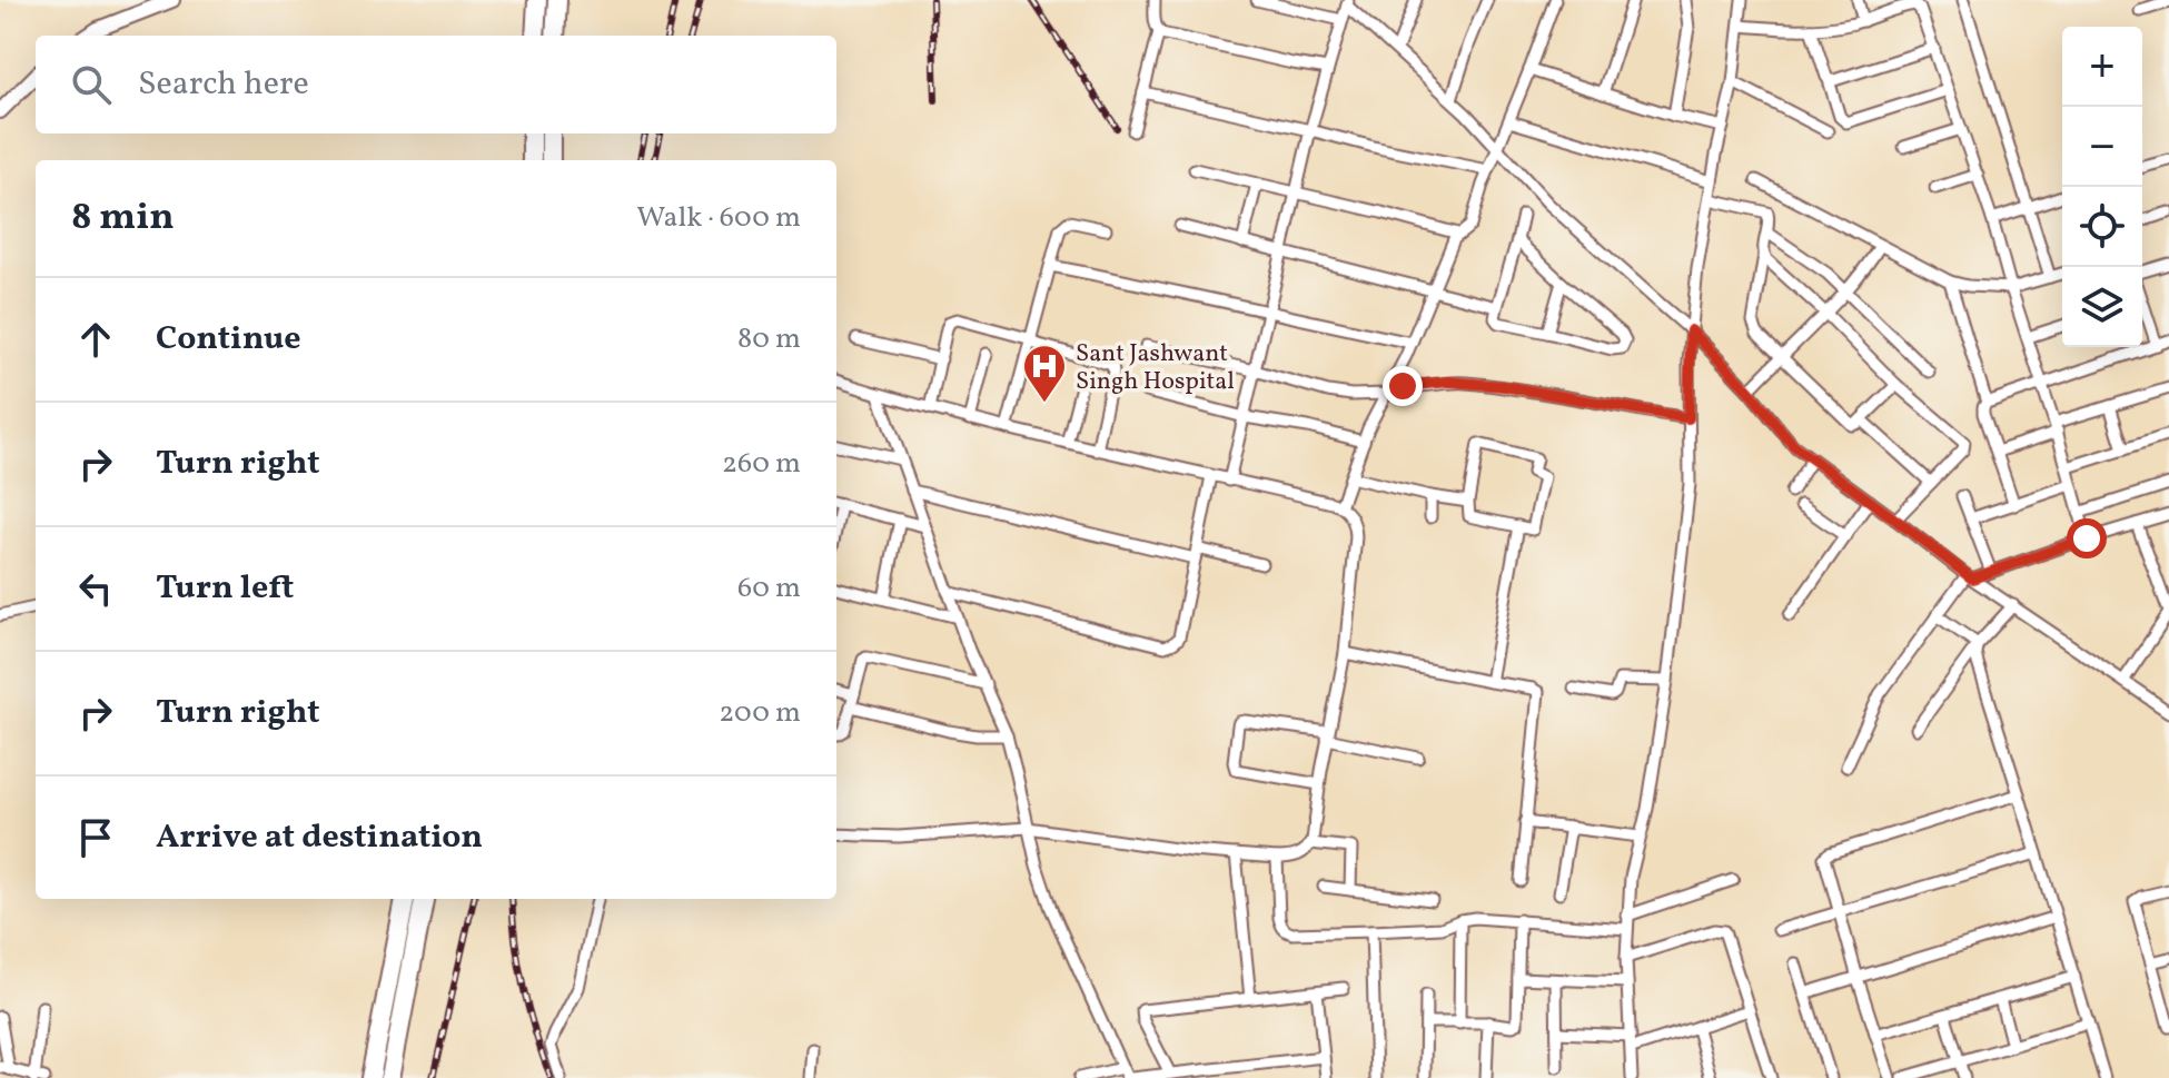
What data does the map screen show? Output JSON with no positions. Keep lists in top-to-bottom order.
{
  "places": {
    "hospital": ["Sant Jashwant Singh Hospital"]
  },
  "page": {
    "map_buttons": ["+", "−"],
    "search": "Search here",
    "heading": ["8 min", "Walk · 600 m"],
    "list": [
      ["Continue", "80 m"],
      ["Turn right", "260 m"],
      ["Turn left", "60 m"],
      ["Turn right", "200 m"],
      "Arrive at destination"
    ]
  }
}
